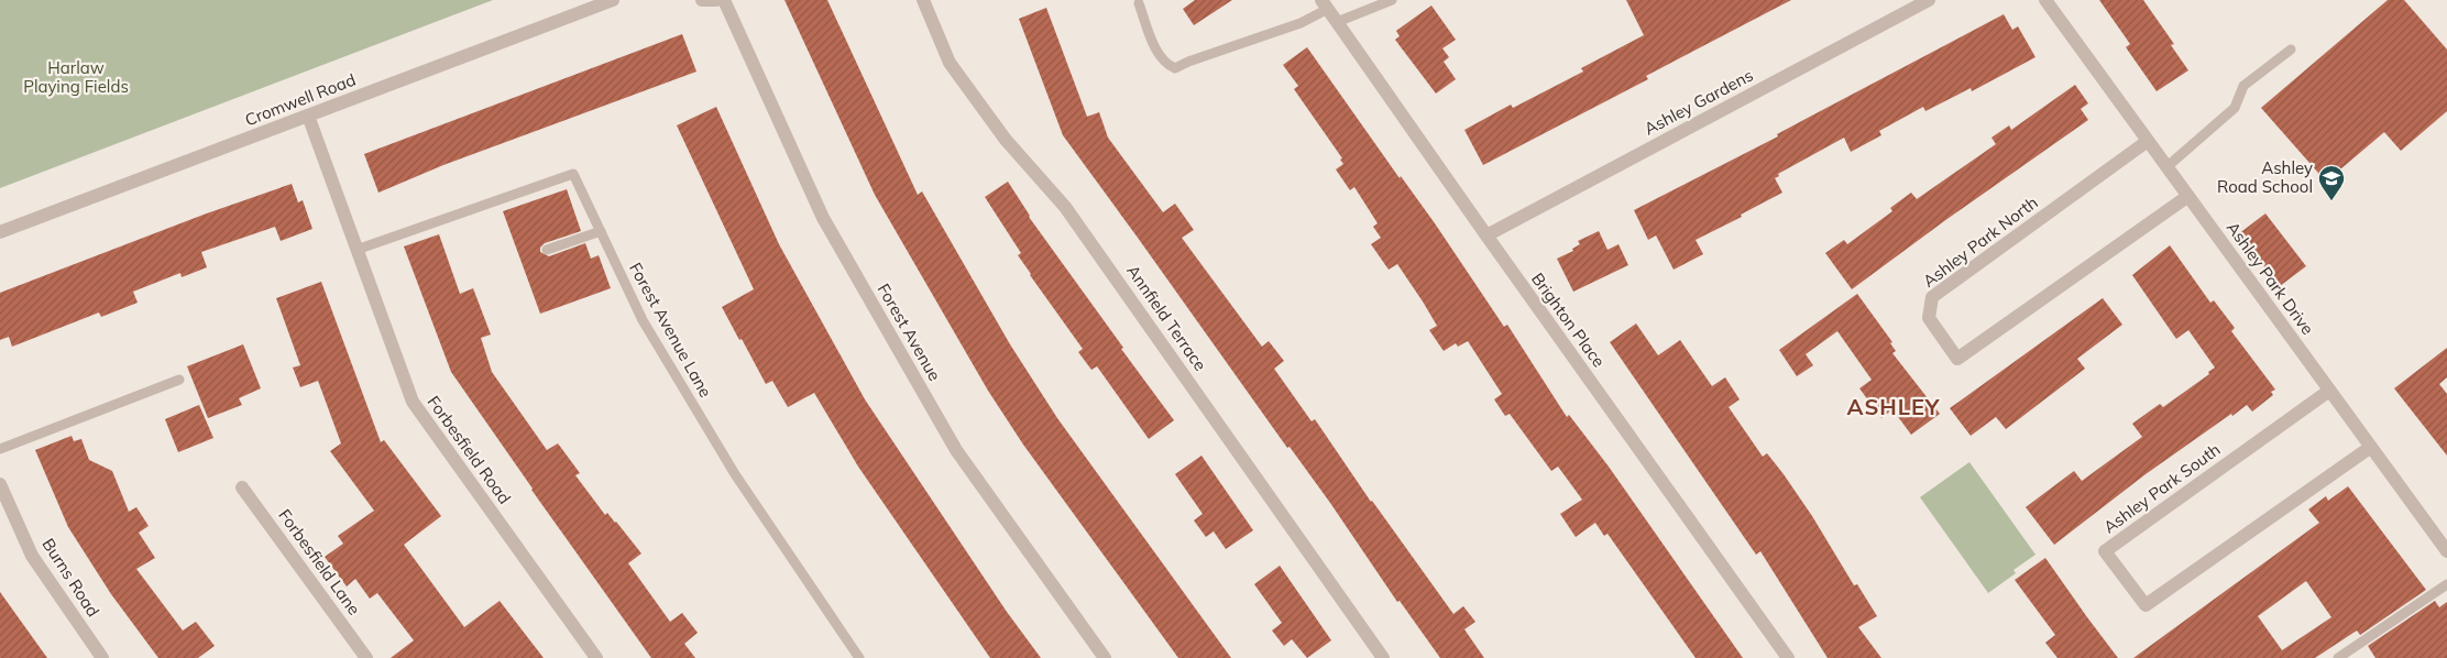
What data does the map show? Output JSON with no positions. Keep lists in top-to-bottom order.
{
  "streets": {
    "street": [
      "Cromwell Road",
      "Ashley Gardens",
      "Ashley Park North",
      "Ashley Park Drive",
      "Annfield Terrace",
      "Brighton Place",
      "Forest Avenue",
      "Forbesfield Road",
      "Ashley Park South",
      "Forbesfield Lane",
      "Burns Road"
    ],
    "lane": ["Forest Avenue Lane"]
  },
  "crossings": [
    ["Cromwell Road", "Forbesfield Road"],
    ["Ashley Gardens", "Brighton Place"],
    ["Ashley Park North", "Ashley Park Drive"],
    ["Ashley Park Drive", "Ashley Park South"],
    ["Forest Avenue Lane", "Forbesfield Road"]
  ],
  "districts": ["ASHLEY"],
  "parks": ["Harlaw Playing Fields"],
  "places": {
    "school or university": ["Ashley Road School"]
  }
}
